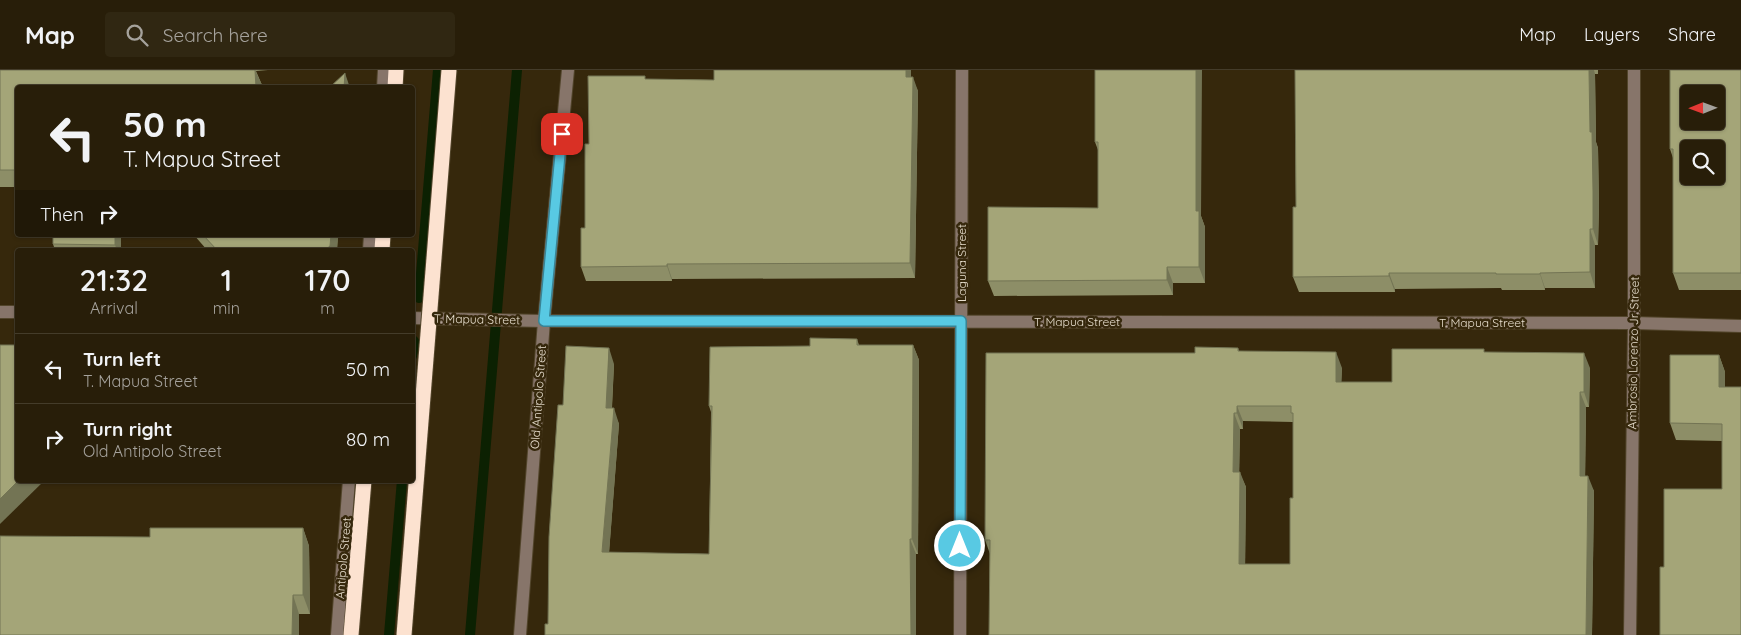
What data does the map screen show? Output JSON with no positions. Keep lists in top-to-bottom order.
{
  "streets": {
    "street": [
      "Laguna Street",
      "T. Mapua Street",
      "Ambrosio Lorenzo Jr. Street",
      "Old Antipolo Street",
      "Antipolo Street"
    ]
  },
  "crossings": [
    ["Laguna Street", "T. Mapua Street"],
    ["T. Mapua Street", "Ambrosio Lorenzo Jr. Street"],
    ["T. Mapua Street", "Old Antipolo Street"]
  ],
  "north": "left",
  "page": {
    "header": "Map",
    "search": "Search here",
    "nav": ["Map", "Layers", "Share"],
    "turn": ["50 m", "T. Mapua Street"],
    "then": "Then",
    "eta": [
      "21:32",
      "Arrival",
      "1",
      "min",
      "170",
      "m"
    ],
    "list": [
      {
        "name": "Turn left",
        "note": "T. Mapua Street",
        "value": "50 m"
      },
      {
        "name": "Turn right",
        "note": "Old Antipolo Street",
        "value": "80 m"
      }
    ]
  }
}
